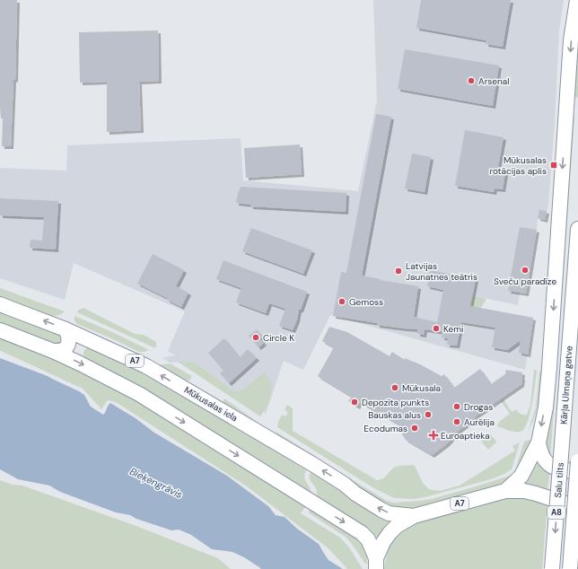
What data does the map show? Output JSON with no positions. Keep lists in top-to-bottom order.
{
  "streets": {
    "highway": [
      "A7",
      "Kārļa Ulmaņa gatve",
      "Mūkusalas iela",
      "Salu tilts",
      "A8"
    ]
  },
  "crossings": [
    ["Kārļa Ulmaņa gatve", "Salu tilts"]
  ],
  "water": ["Bieķengrāvis"],
  "places": {
    "other": [
      "Arsenal",
      "Sveču paradīze",
      "Latvijas Jaunatnes teātris",
      "Gemoss",
      "Kemi",
      "Circle K",
      "Mūkusala",
      "Depozīta punkts",
      "Drogas",
      "Bauskas alus",
      "Aurēlija",
      "Ecodumas"
    ],
    "transit": ["Mūkusalas rotācijas aplis"],
    "health": ["Euroaptieka"]
  }
}
